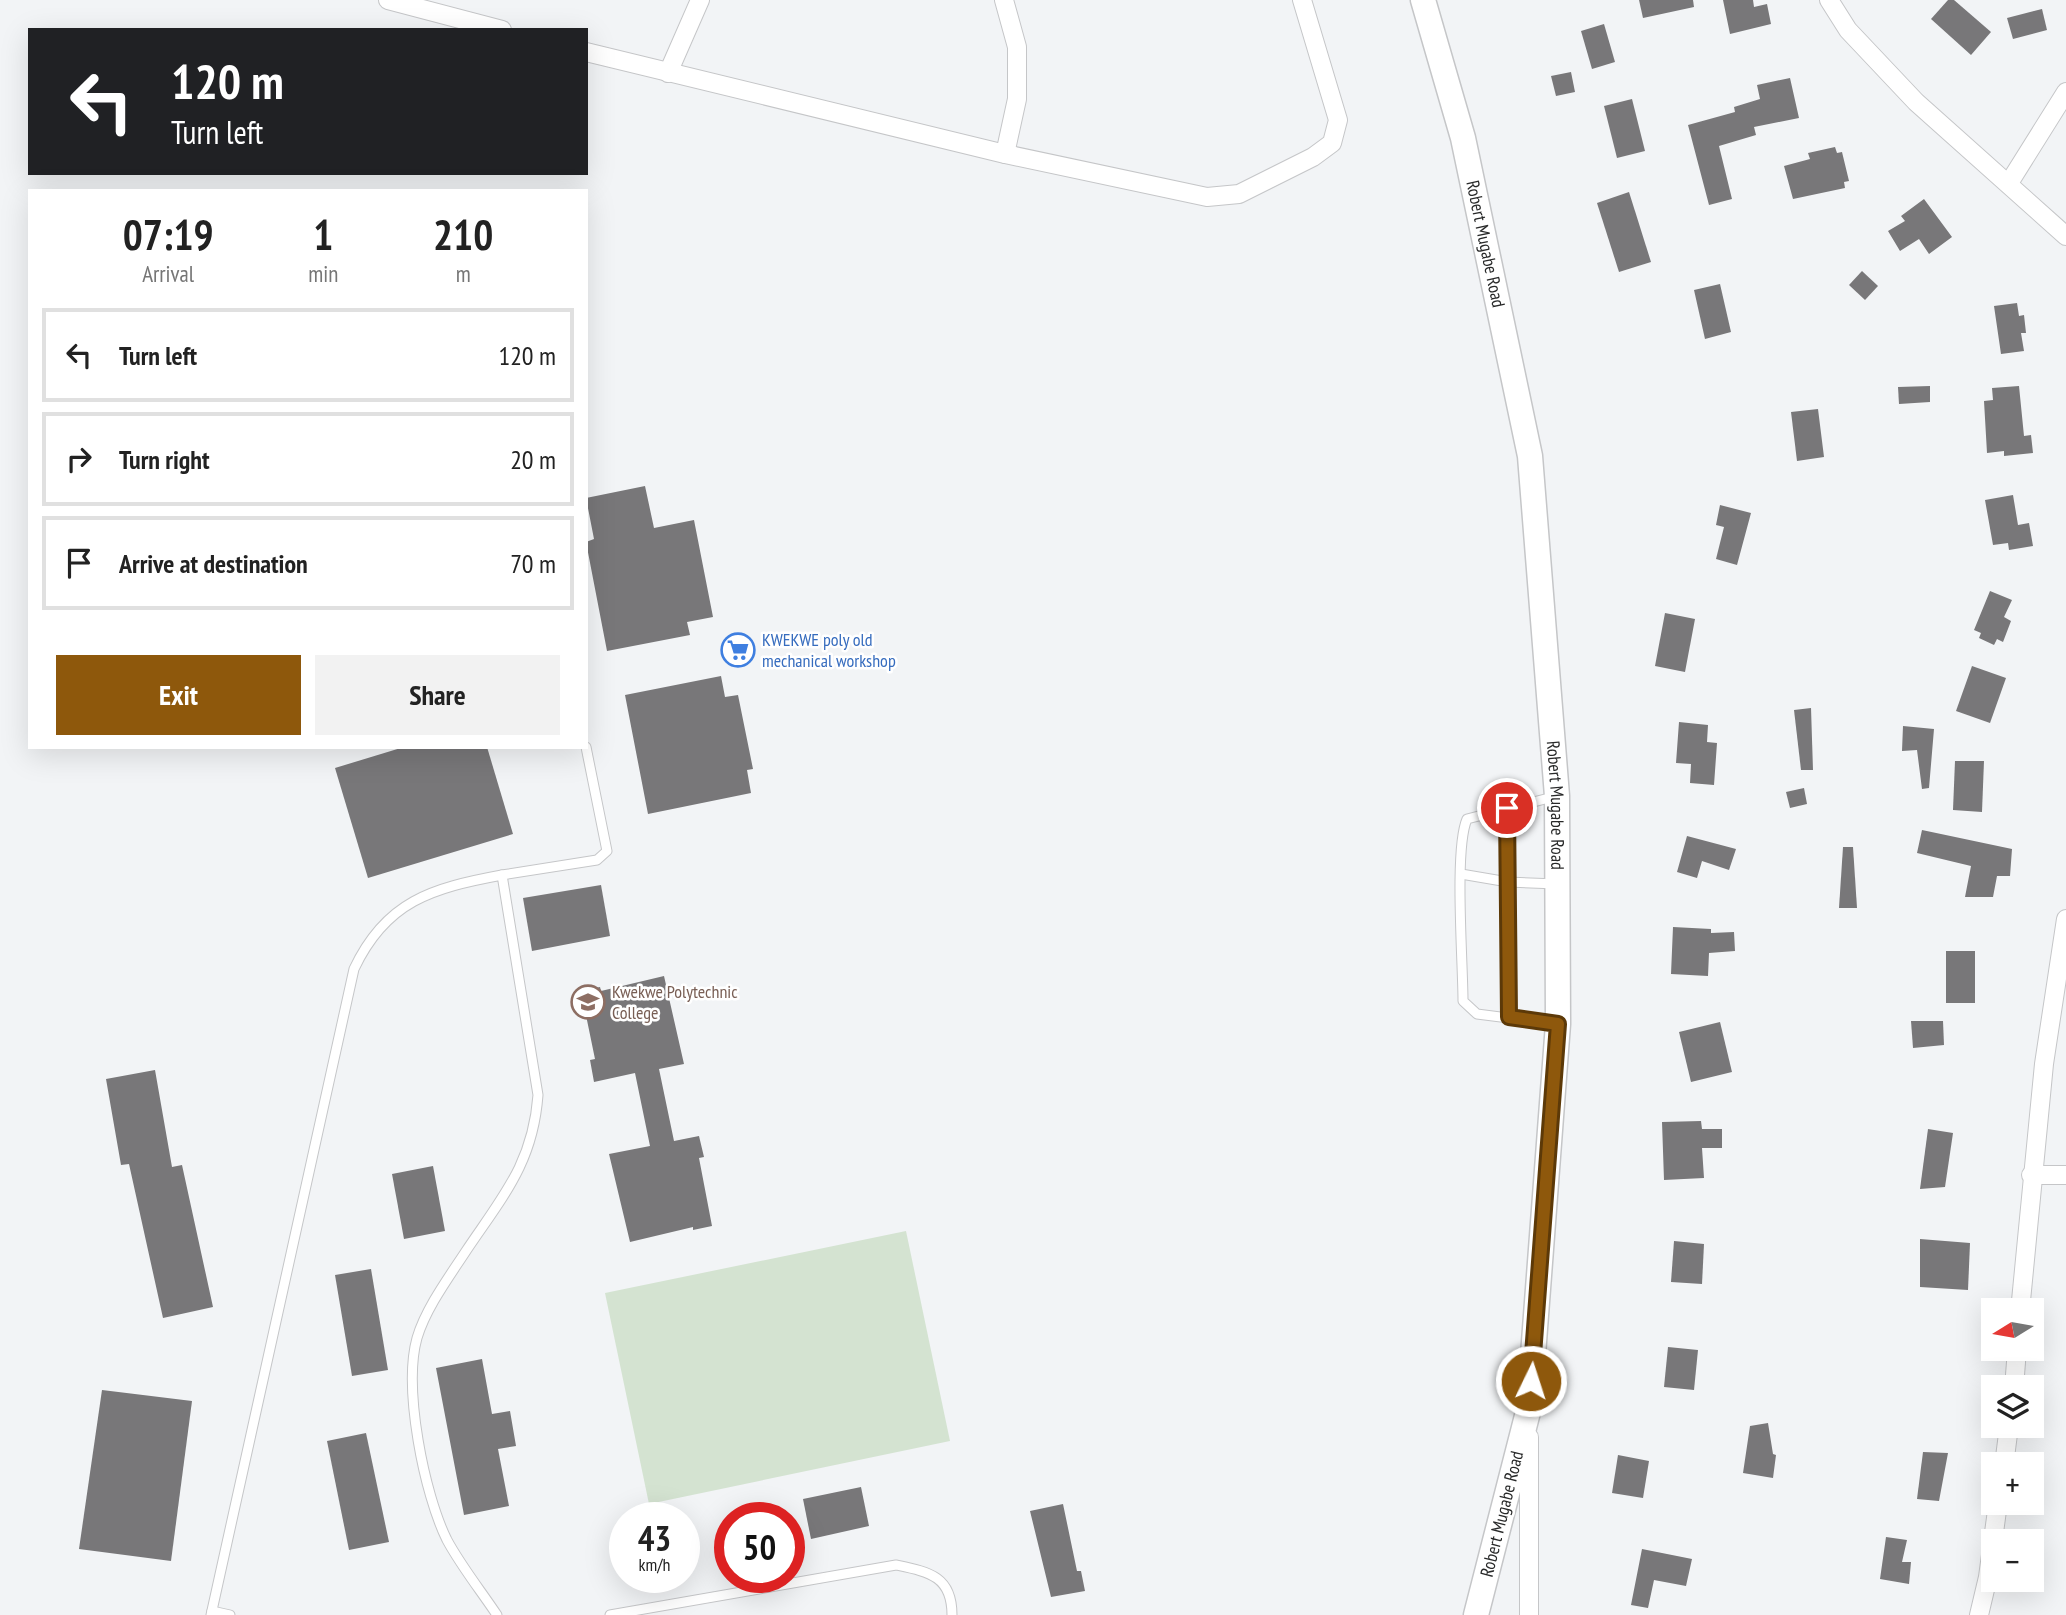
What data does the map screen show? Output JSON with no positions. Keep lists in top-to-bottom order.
{
  "streets": {
    "main road": ["Robert Mugabe Road"]
  },
  "places": {
    "supermarket": ["KWEKWE poly old mechanical workshop"],
    "school or university": ["Kwekwe Polytechnic College"]
  },
  "north": "left",
  "page": {
    "turn": ["120 m", "Turn left"],
    "eta": [
      "07:19",
      "Arrival",
      "1",
      "min",
      "210",
      "m"
    ],
    "list": [
      {
        "name": "Turn left",
        "value": "120 m"
      },
      {
        "name": "Turn right",
        "value": "20 m"
      },
      {
        "name": "Arrive at destination",
        "value": "70 m"
      }
    ],
    "buttons": ["Exit", "Share"],
    "map_buttons": ["+", "−"],
    "speed": "43 km/h",
    "limit": "50"
  }
}
